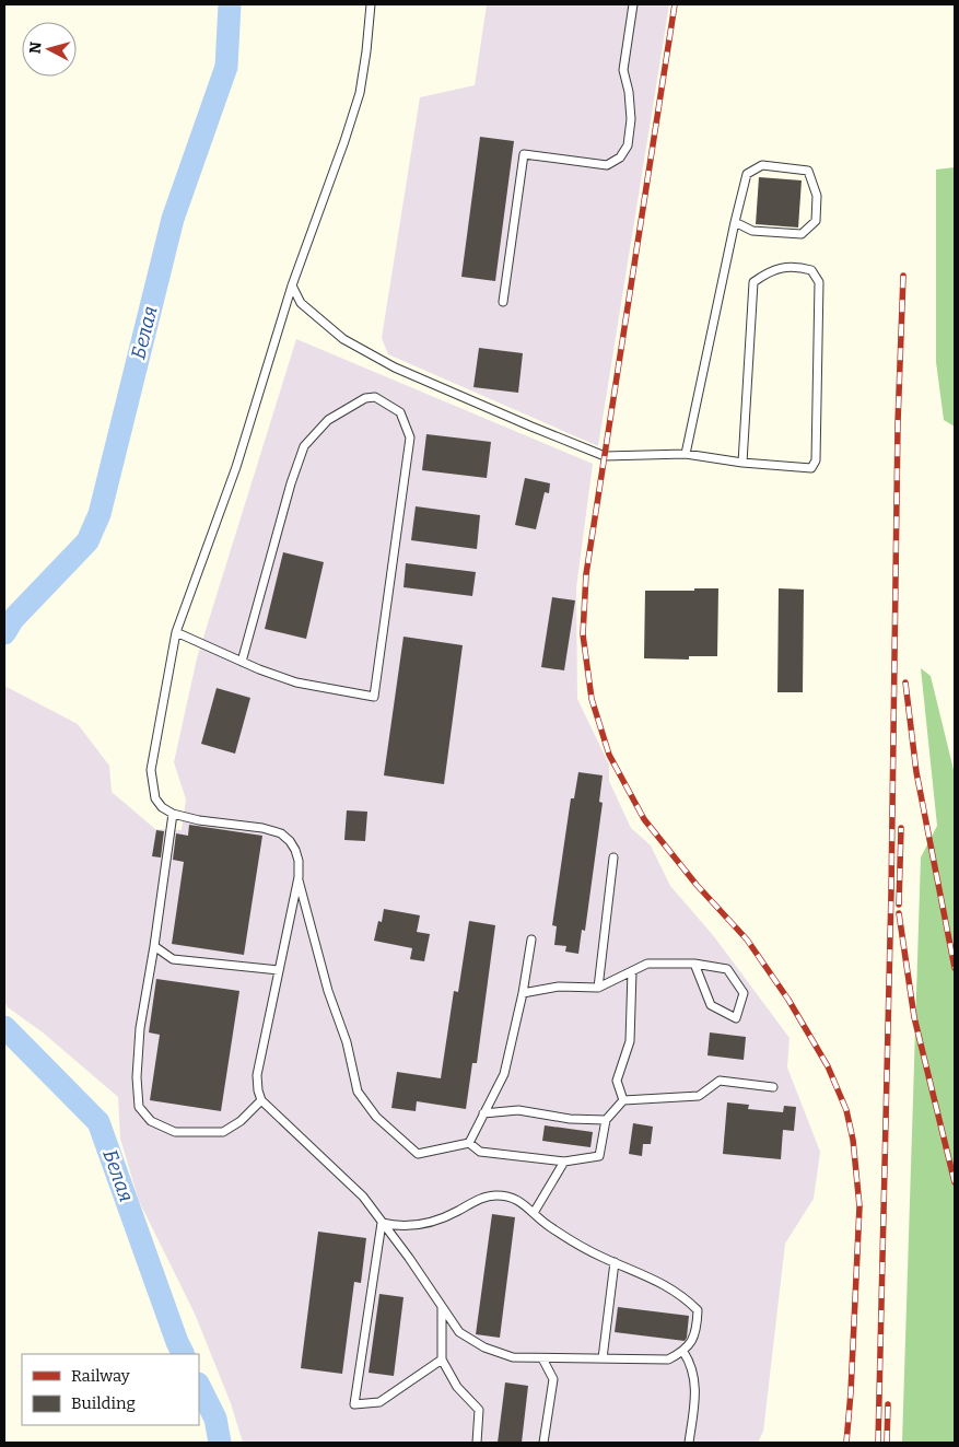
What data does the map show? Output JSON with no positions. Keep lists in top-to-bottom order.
{
  "water": ["Белая"],
  "legend": ["Railway", "Building"],
  "north": "left"
}
